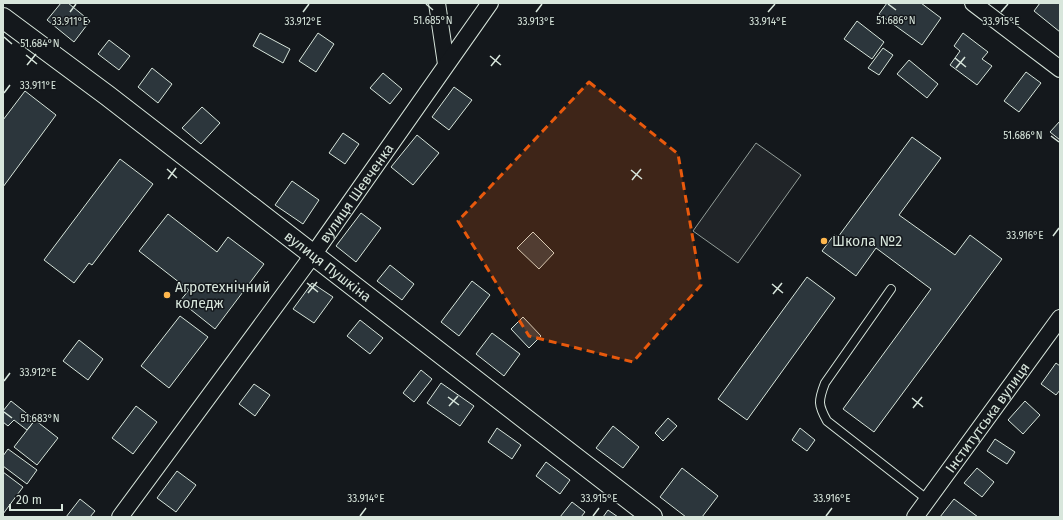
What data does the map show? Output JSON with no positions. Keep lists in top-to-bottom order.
{
  "streets": {
    "street": ["вулиця Шевченка", "вулиця Пушкіна", "Інститутська вулиця"]
  },
  "crossings": [
    ["вулиця Шевченка", "вулиця Пушкіна"]
  ],
  "places": ["Школа №2", "Агротехнічний коледж"],
  "scale_bar": "20 m",
  "coordinates": [
    "51.685°N",
    "51.686°N",
    "33.911°E",
    "33.912°E",
    "33.913°E",
    "33.914°E",
    "33.915°E",
    "51.684°N",
    "33.916°E",
    "51.683°N"
  ]
}
